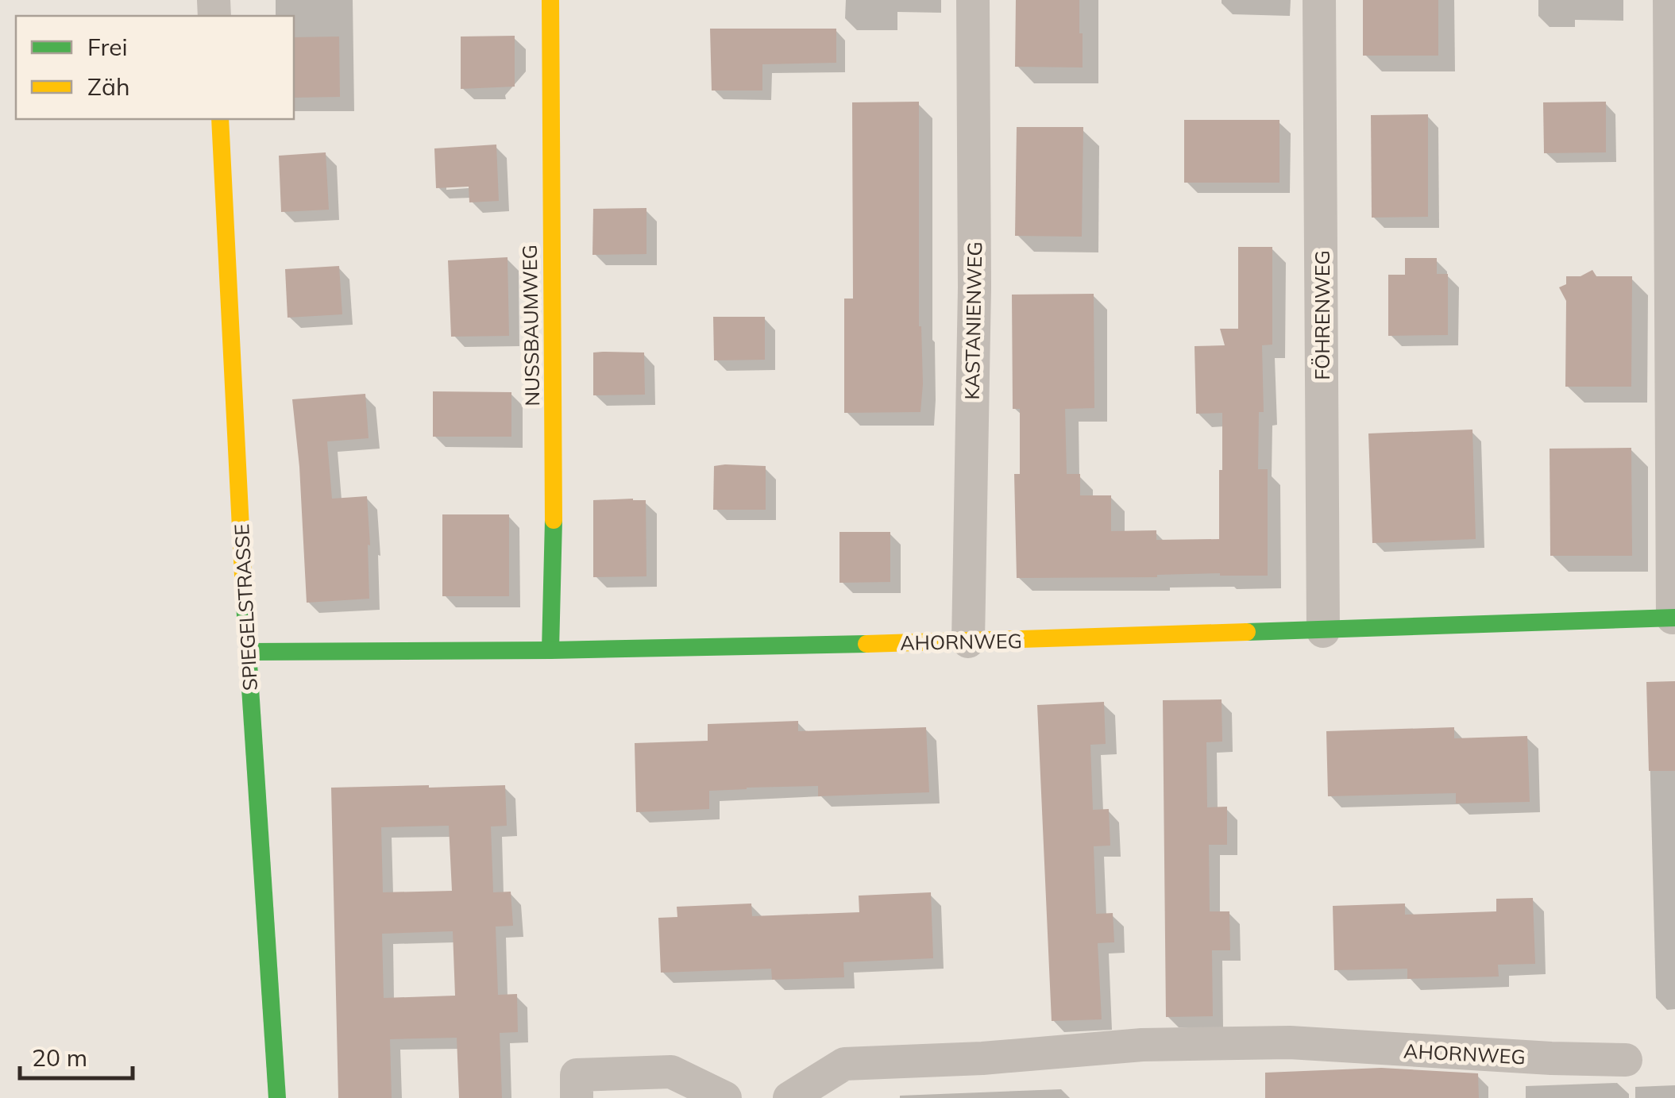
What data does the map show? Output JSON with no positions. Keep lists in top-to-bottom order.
{
  "streets": {
    "street": [
      "FÖHRENWEG",
      "KASTANIENWEG",
      "NUSSBAUMWEG",
      "SPIEGELSTRASSE",
      "AHORNWEG"
    ]
  },
  "crossings": [
    ["FÖHRENWEG", "AHORNWEG"],
    ["KASTANIENWEG", "AHORNWEG"],
    ["NUSSBAUMWEG", "AHORNWEG"],
    ["SPIEGELSTRASSE", "AHORNWEG"]
  ],
  "legend": ["Frei", "Zäh"],
  "scale_bar": "20 m"
}
